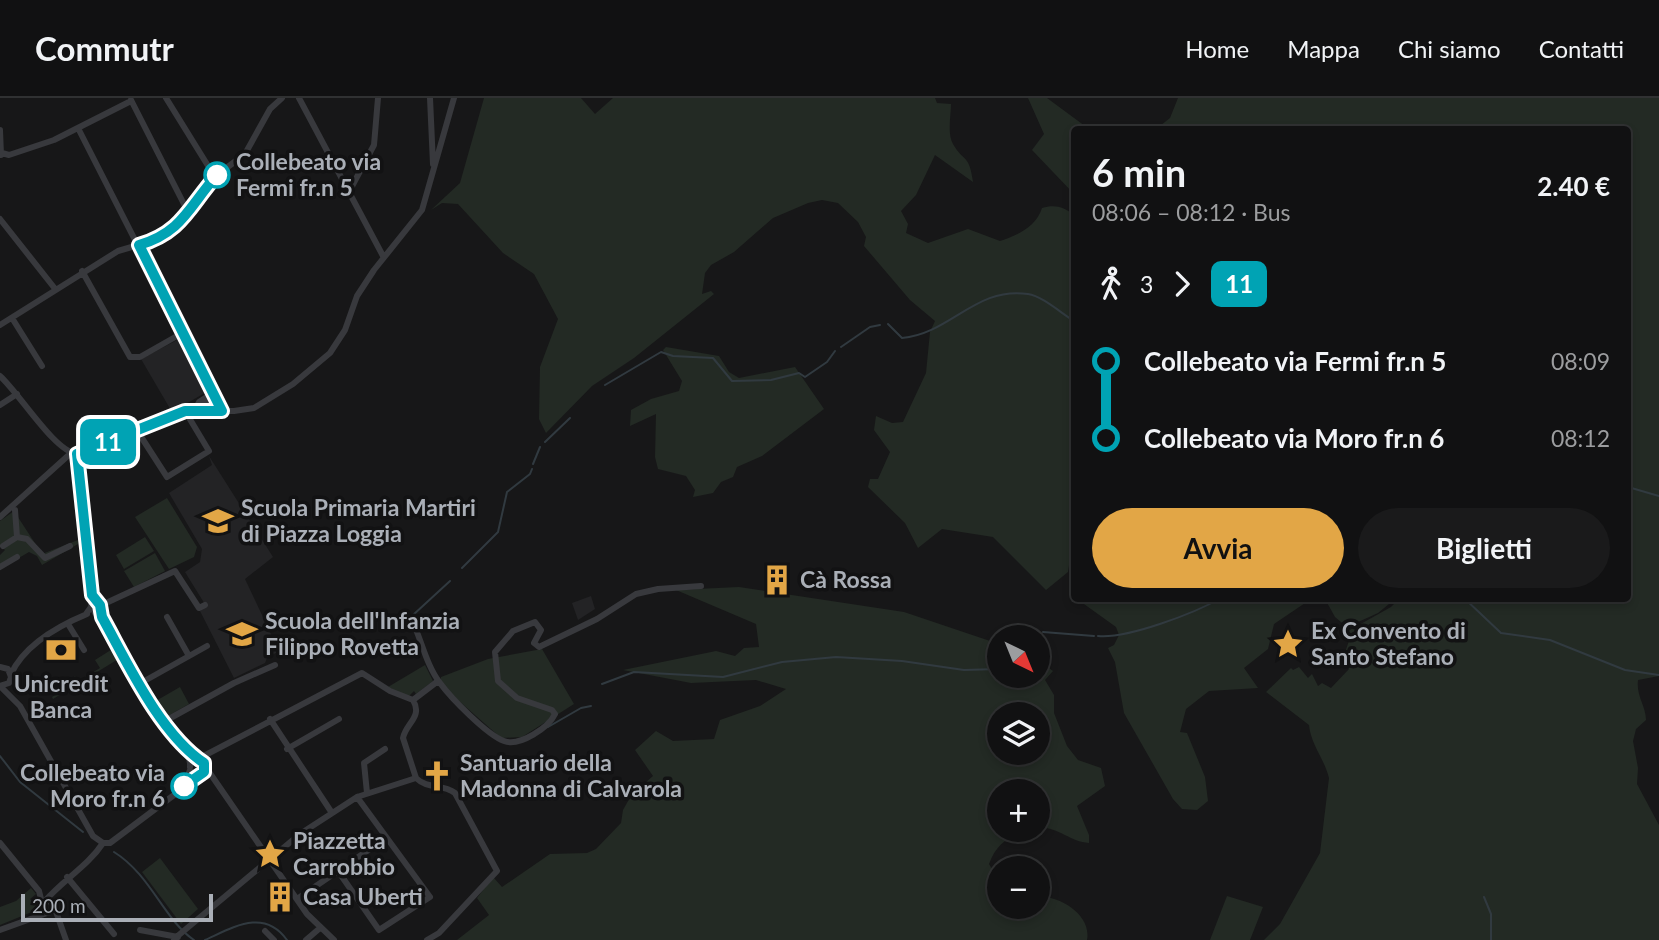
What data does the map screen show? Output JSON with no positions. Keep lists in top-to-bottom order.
{
  "places": {
    "other": ["Collebeato via Fermi fr.n 5", "Collebeato via Moro fr.n 6"],
    "school or university": ["Scuola Primaria Martiri di Piazza Loggia", "Scuola dell'Infanzia Filippo Rovetta"],
    "building": ["Cà Rossa", "Casa Uberti"],
    "place": ["Ex Convento di Santo Stefano", "Piazzetta Carrobbio"],
    "bank": ["Unicredit Banca"],
    "church": ["Santuario della Madonna di Calvarola"]
  },
  "lines": ["bus line 11"],
  "scale_bar": "200 m",
  "north": "bottom right",
  "page": {
    "header": "Commutr",
    "nav": [
      "Home",
      "Mappa",
      "Chi siamo",
      "Contatti"
    ],
    "on_map": "11",
    "heading": ["6 min", "08:06 – 08:12 · Bus", "2.40 €"],
    "legs": ["3", "11"],
    "list": [
      {
        "name": "Collebeato via Fermi fr.n 5",
        "value": "08:09"
      },
      {
        "name": "Collebeato via Moro fr.n 6",
        "value": "08:12"
      }
    ],
    "buttons": ["Avvia", "Biglietti"],
    "map_buttons": ["+", "−"],
    "scale": "200 m"
  }
}
